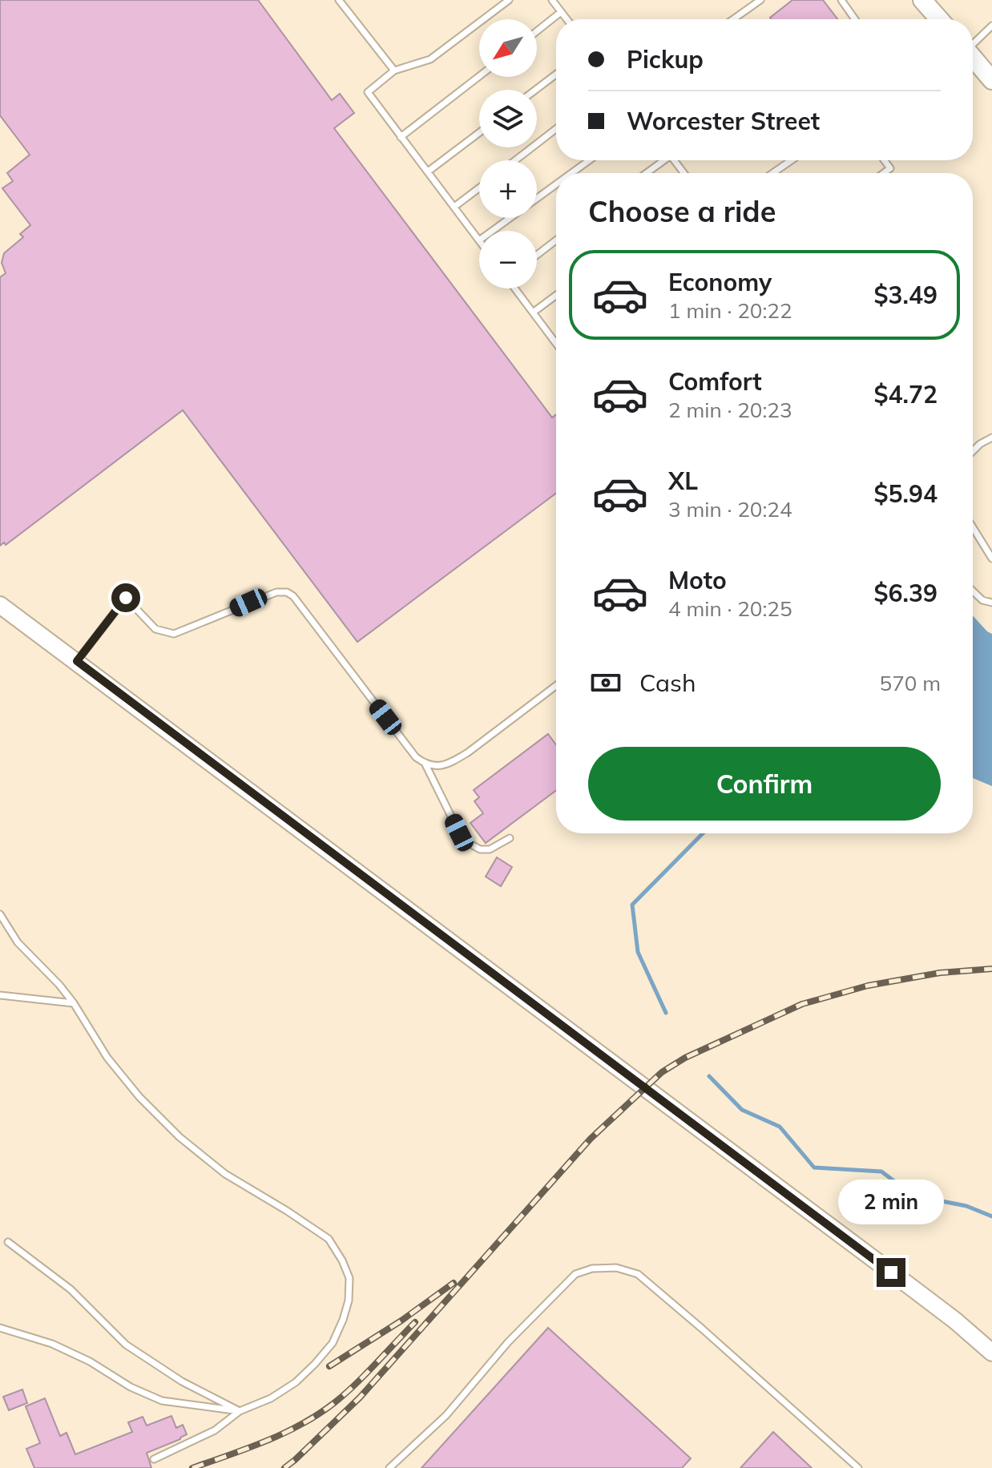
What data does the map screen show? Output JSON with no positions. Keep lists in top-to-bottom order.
{
  "north": "bottom left",
  "page": {
    "map_buttons": ["+", "−"],
    "banner": ["Pickup", "Worcester Street"],
    "heading": "Choose a ride",
    "list": [
      {
        "name": "Economy",
        "note": "1 min · 20:22",
        "value": "$3.49"
      },
      {
        "name": "Comfort",
        "note": "2 min · 20:23",
        "value": "$4.72"
      },
      {
        "name": "XL",
        "note": "3 min · 20:24",
        "value": "$5.94"
      },
      {
        "name": "Moto",
        "note": "4 min · 20:25",
        "value": "$6.39"
      }
    ],
    "pay": ["Cash", "570 m"],
    "buttons": "Confirm",
    "bubble": "2 min"
  }
}
